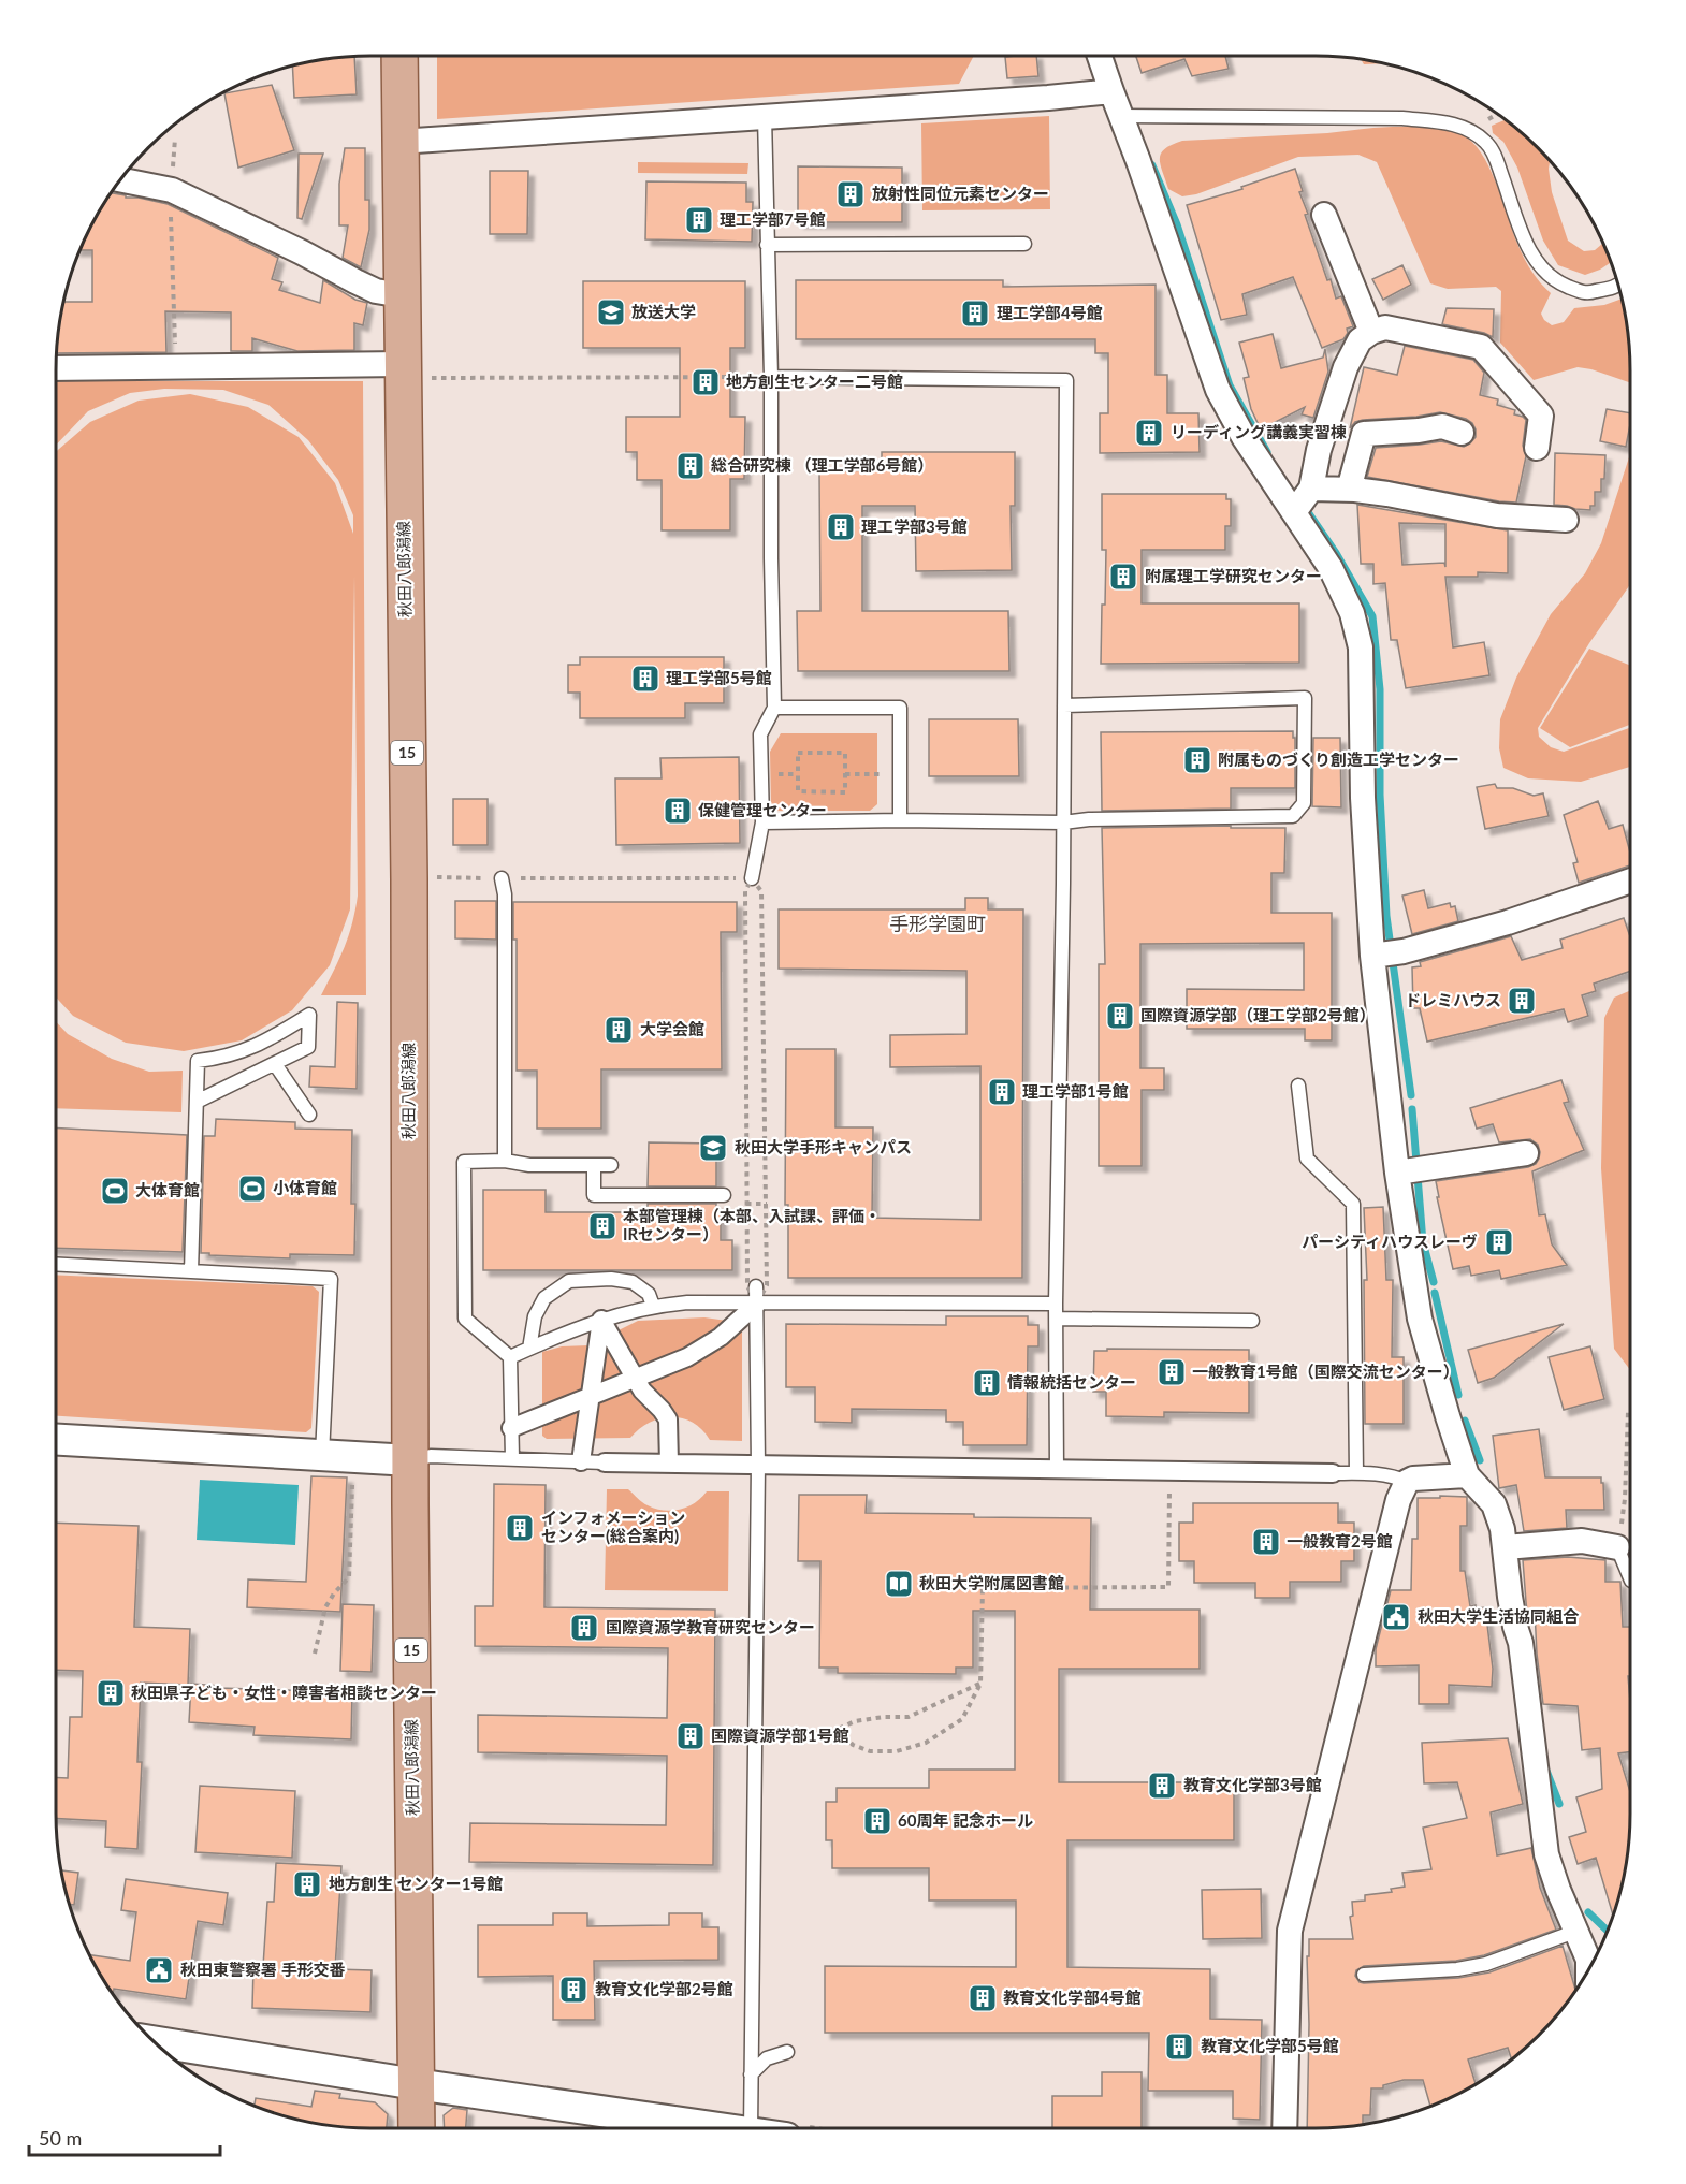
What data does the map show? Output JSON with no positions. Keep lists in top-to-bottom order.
{
  "streets": {
    "main road": ["秋田八郎潟線", "15"]
  },
  "districts": ["手形学園町"],
  "places": {
    "building": [
      "放射性同位元素センター",
      "理工学部7号館",
      "理工学部4号館",
      "地方創生センター二号館",
      "リーディング講義実習棟",
      "総合研究棟 （理工学部6号館）",
      "理工学部3号館",
      "附属理工学研究センター",
      "理工学部5号館",
      "附属ものづくり創造工学センター",
      "保健管理センター",
      "ドレミハウス",
      "国際資源学部（理工学部2号館）",
      "大学会館",
      "理工学部1号館",
      "本部管理棟（本部、入試課、評価・ IRセンター）",
      "パーシティハウスレーヴ",
      "一般教育1号館（国際交流センター）",
      "情報統括センター",
      "インフォメーション センター(総合案内)",
      "一般教育2号館",
      "国際資源学教育研究センター",
      "秋田県子ども・女性・障害者相談センター",
      "国際資源学部1号館",
      "教育文化学部3号館",
      "60周年 記念ホール",
      "地方創生 センター1号館",
      "教育文化学部2号館",
      "教育文化学部4号館",
      "教育文化学部5号館"
    ],
    "school or university": ["放送大学", "秋田大学手形キャンパス"],
    "sports": ["小体育館", "大体育館"],
    "library": ["秋田大学附属図書館"],
    "public building": ["秋田大学生活協同組合", "秋田東警察署 手形交番"]
  },
  "scale_bar": "50 m"
}
